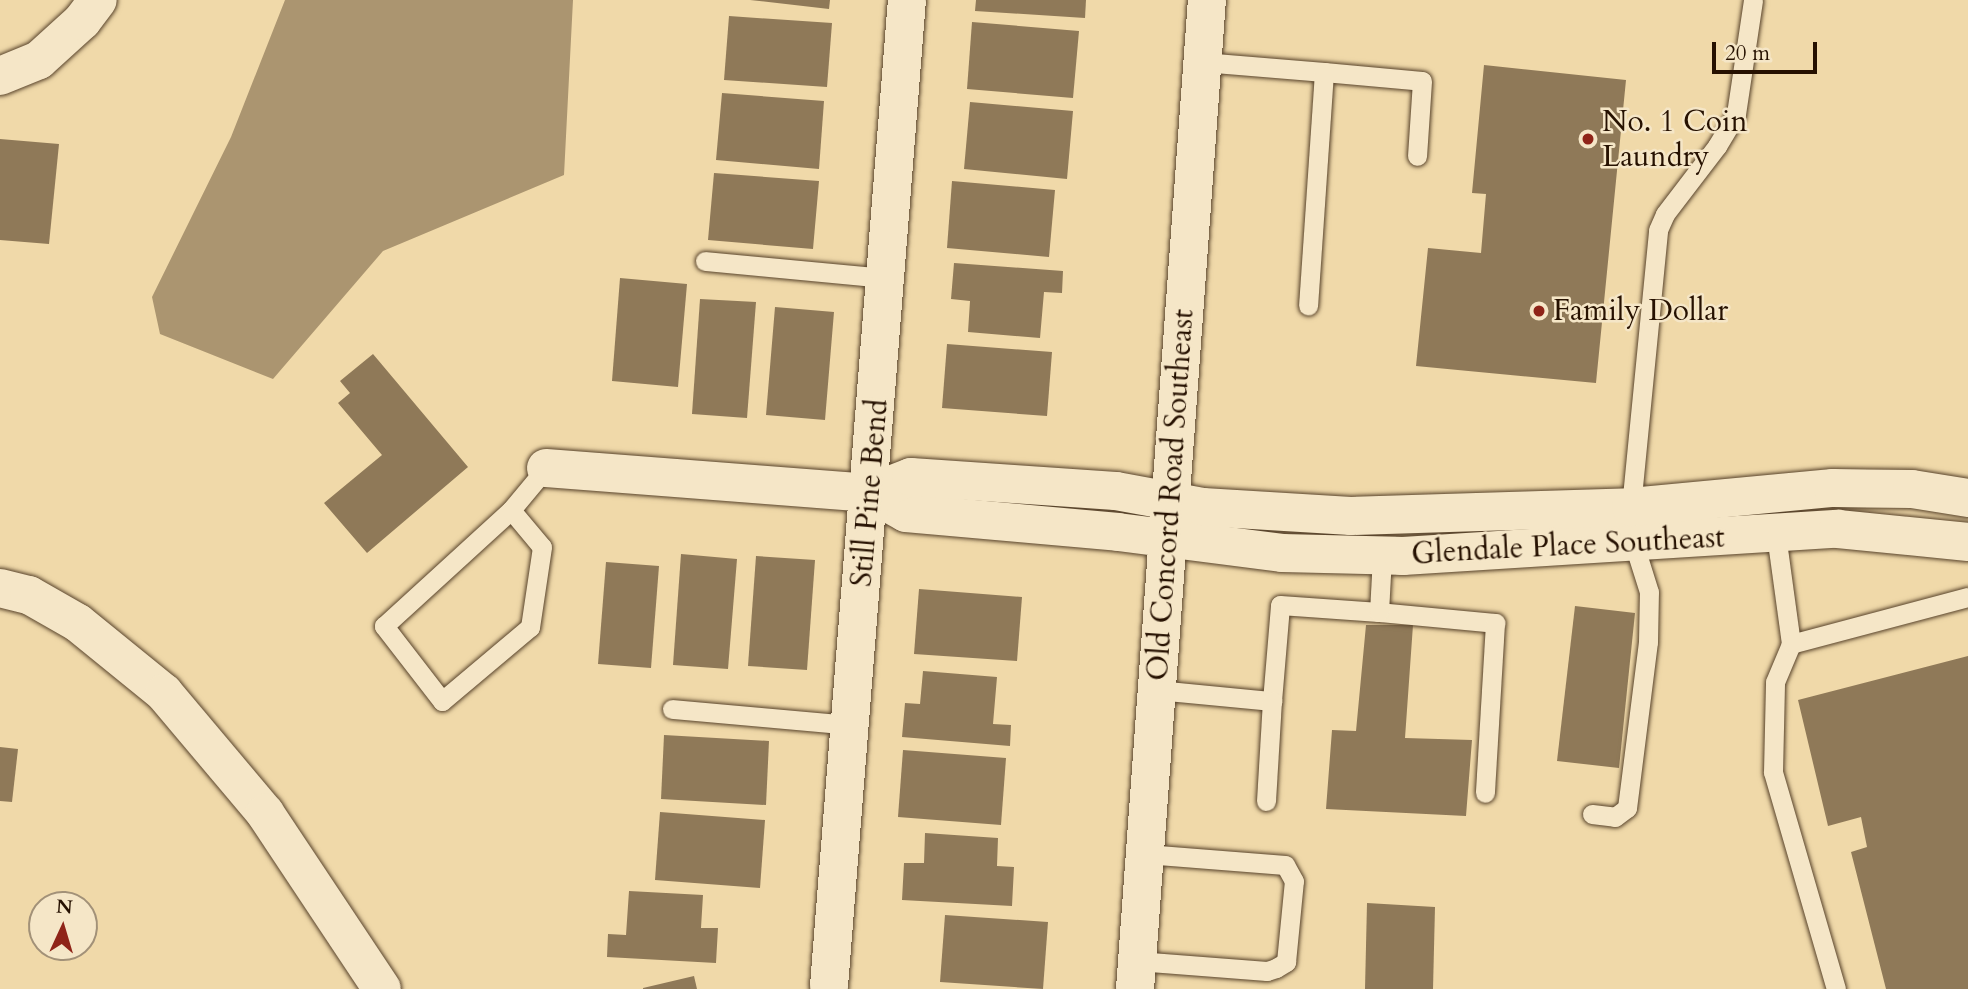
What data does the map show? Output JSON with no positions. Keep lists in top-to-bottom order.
{
  "streets": {
    "street": ["Still Pine Bend", "Old Concord Road Southeast", "Glendale Place Southeast"]
  },
  "crossings": [
    ["Still Pine Bend", "Glendale Place Southeast"],
    ["Old Concord Road Southeast", "Glendale Place Southeast"]
  ],
  "places": ["No. 1 Coin Laundry", "Family Dollar"],
  "scale_bar": "20 m",
  "north": "top"
}
